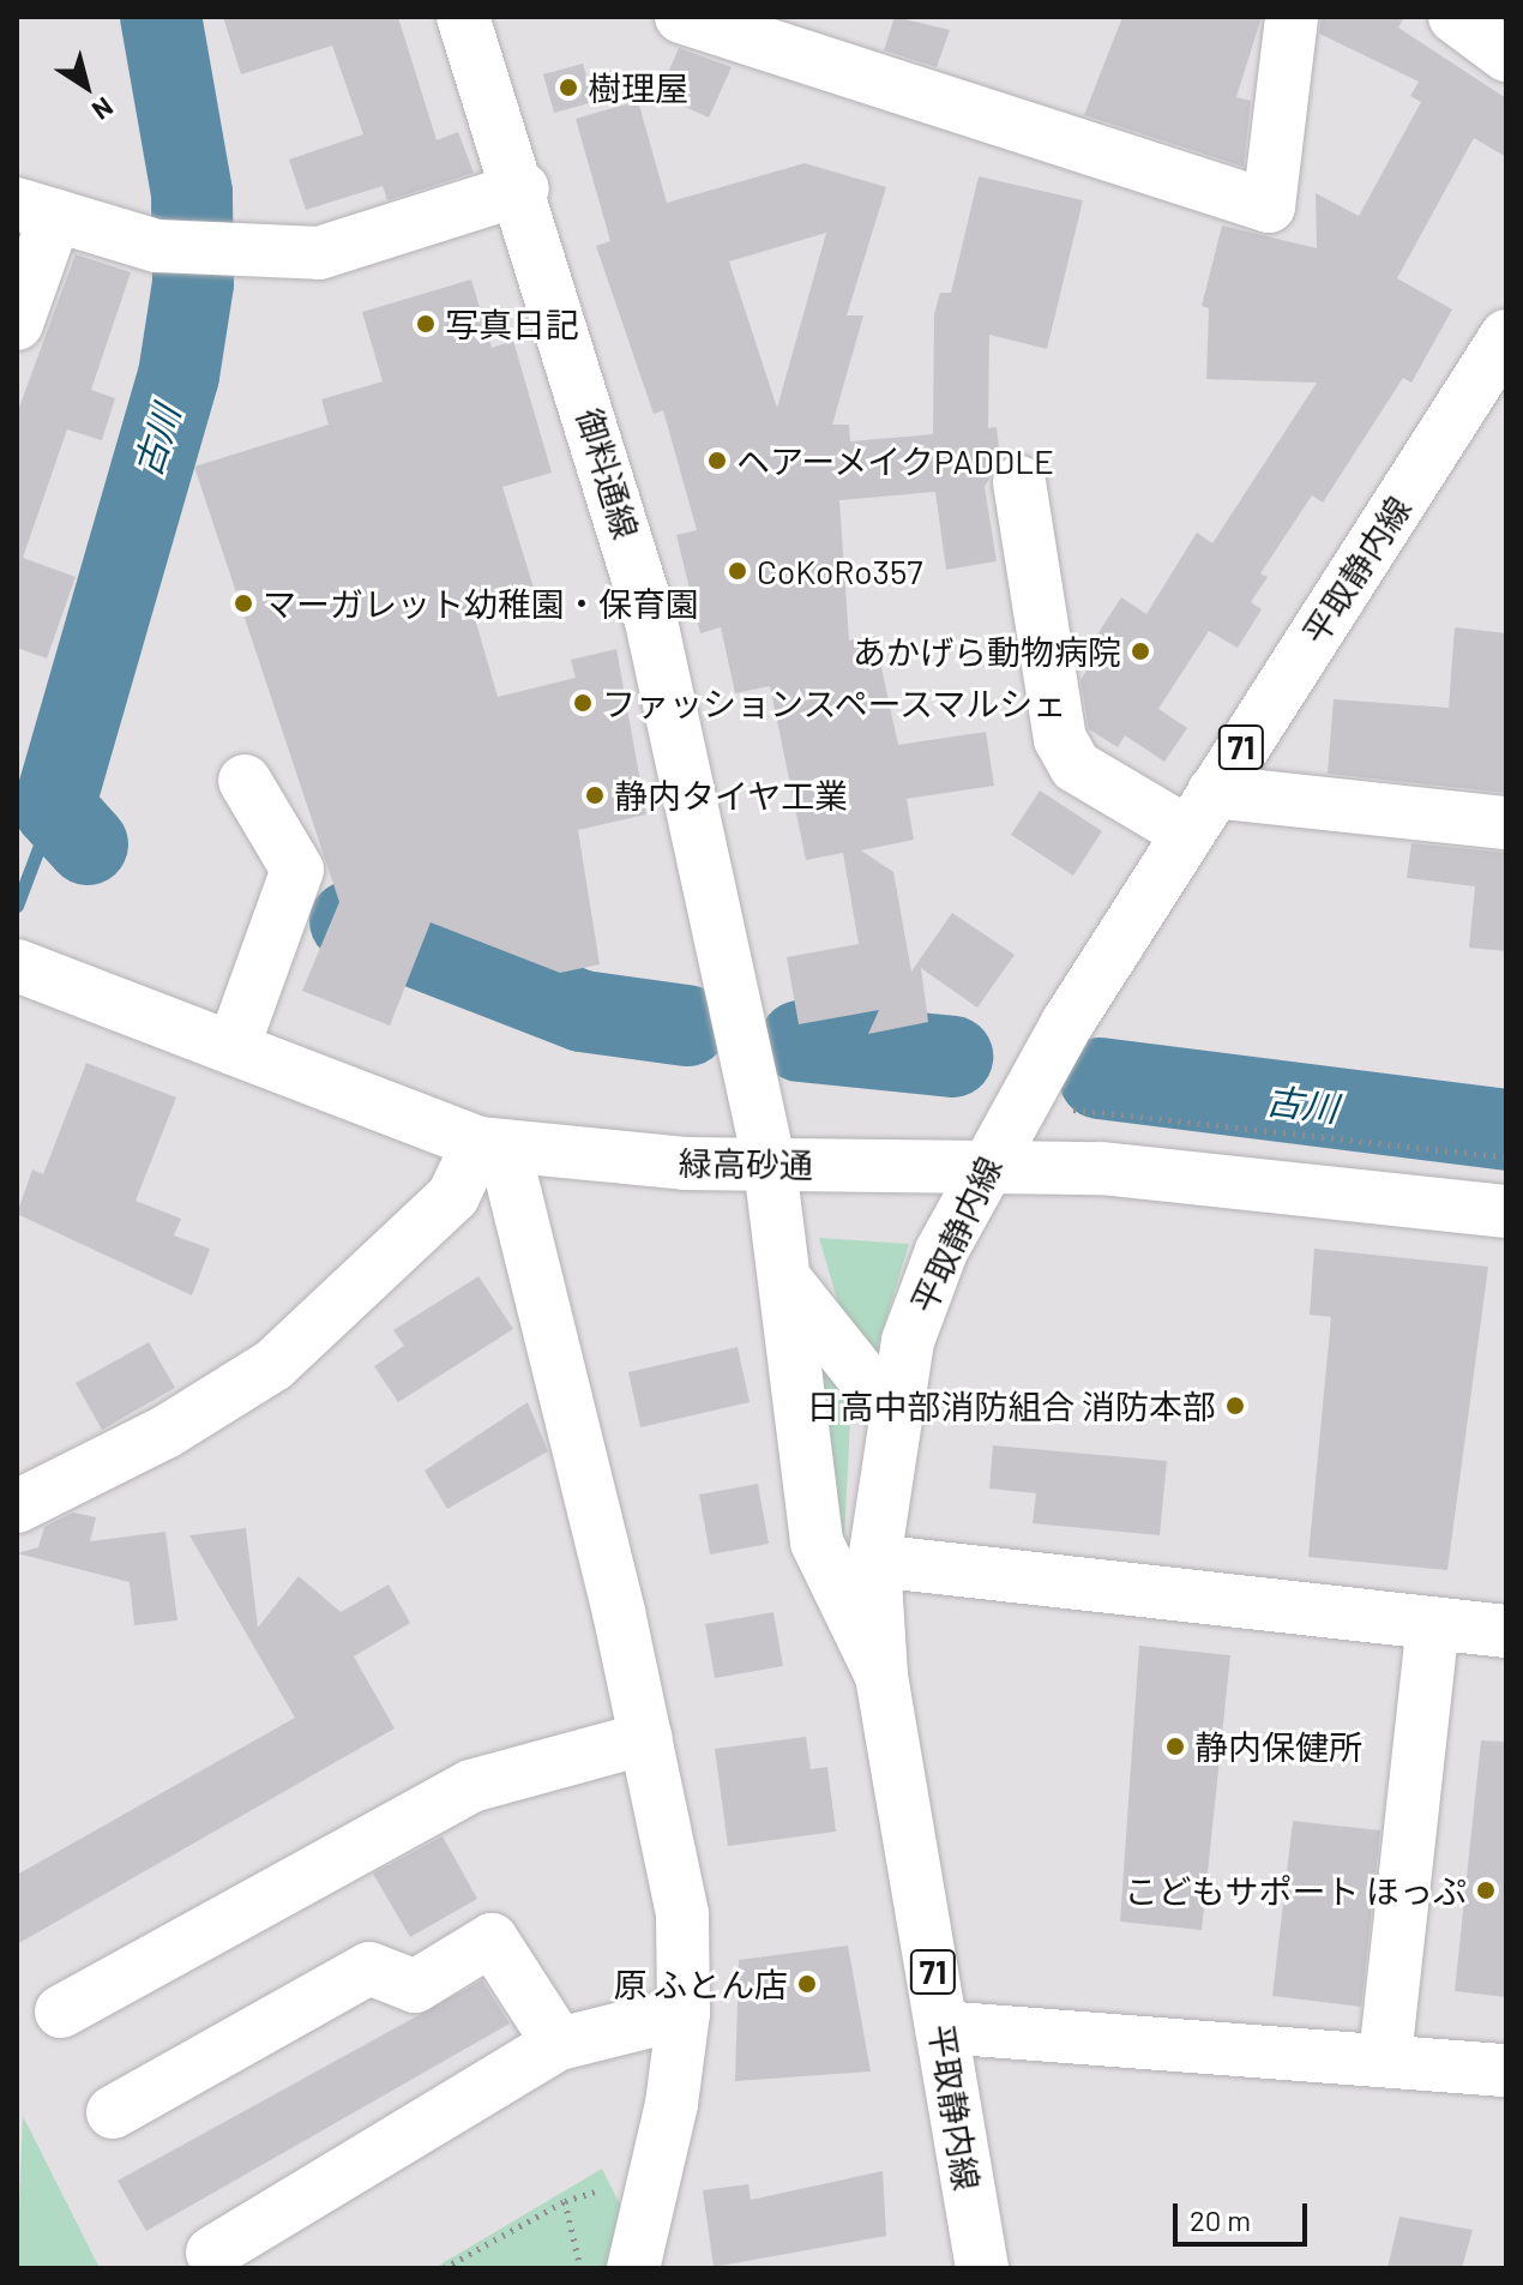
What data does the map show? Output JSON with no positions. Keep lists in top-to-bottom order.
{
  "streets": {
    "street": [
      "御料通線",
      "平取静内線",
      "71",
      "緑高砂通"
    ]
  },
  "crossings": [
    ["御料通線", "平取静内線"],
    ["御料通線", "緑高砂通"],
    ["平取静内線", "緑高砂通"]
  ],
  "water": ["古川"],
  "places": [
    "樹理屋",
    "写真日記",
    "ヘアーメイクPADDLE",
    "CoKoRo357",
    "マーガレット幼稚園・保育園",
    "あかげら動物病院",
    "ファッションスペースマルシェ",
    "静内タイヤ工業",
    "日高中部消防組合 消防本部",
    "静内保健所",
    "こどもサポート ほっぷ",
    "原 ふとん店"
  ],
  "scale_bar": "20 m",
  "north": "bottom right"
}
